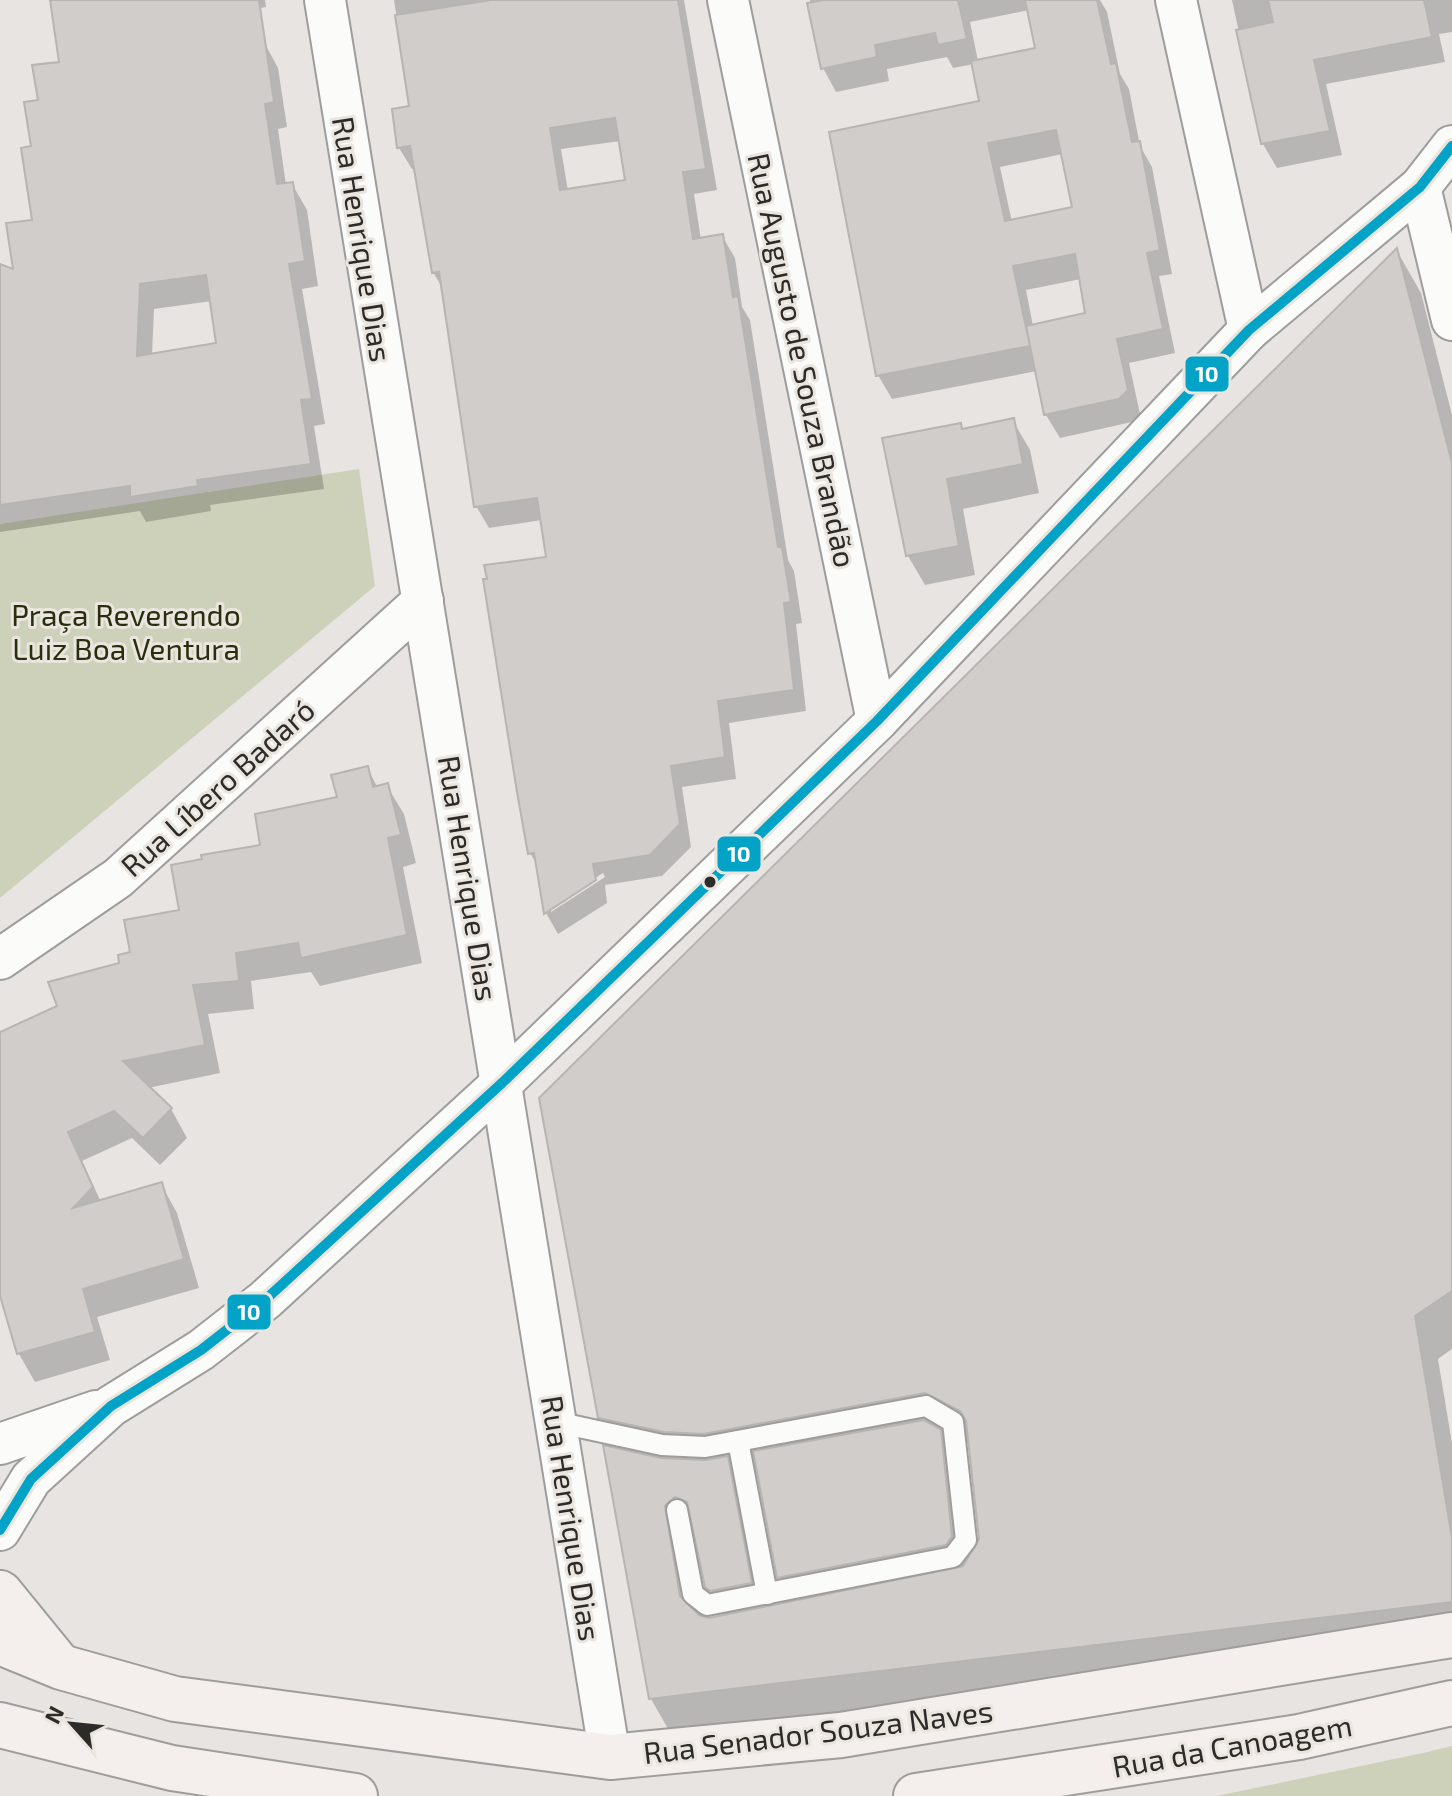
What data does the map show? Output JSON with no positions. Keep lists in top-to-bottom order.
{
  "streets": {
    "main road": ["Rua Senador Souza Naves", "Rua da Canoagem"],
    "street": ["Rua Henrique Dias", "Rua Augusto de Souza Brandão", "Rua Líbero Badaró"]
  },
  "crossings": [
    ["Rua Henrique Dias", "Rua Líbero Badaró"],
    ["Rua Henrique Dias", "Rua Senador Souza Naves"]
  ],
  "parks": ["Praça Reverendo Luiz Boa Ventura"],
  "lines": ["transit line 10"],
  "north": "top left"
}
